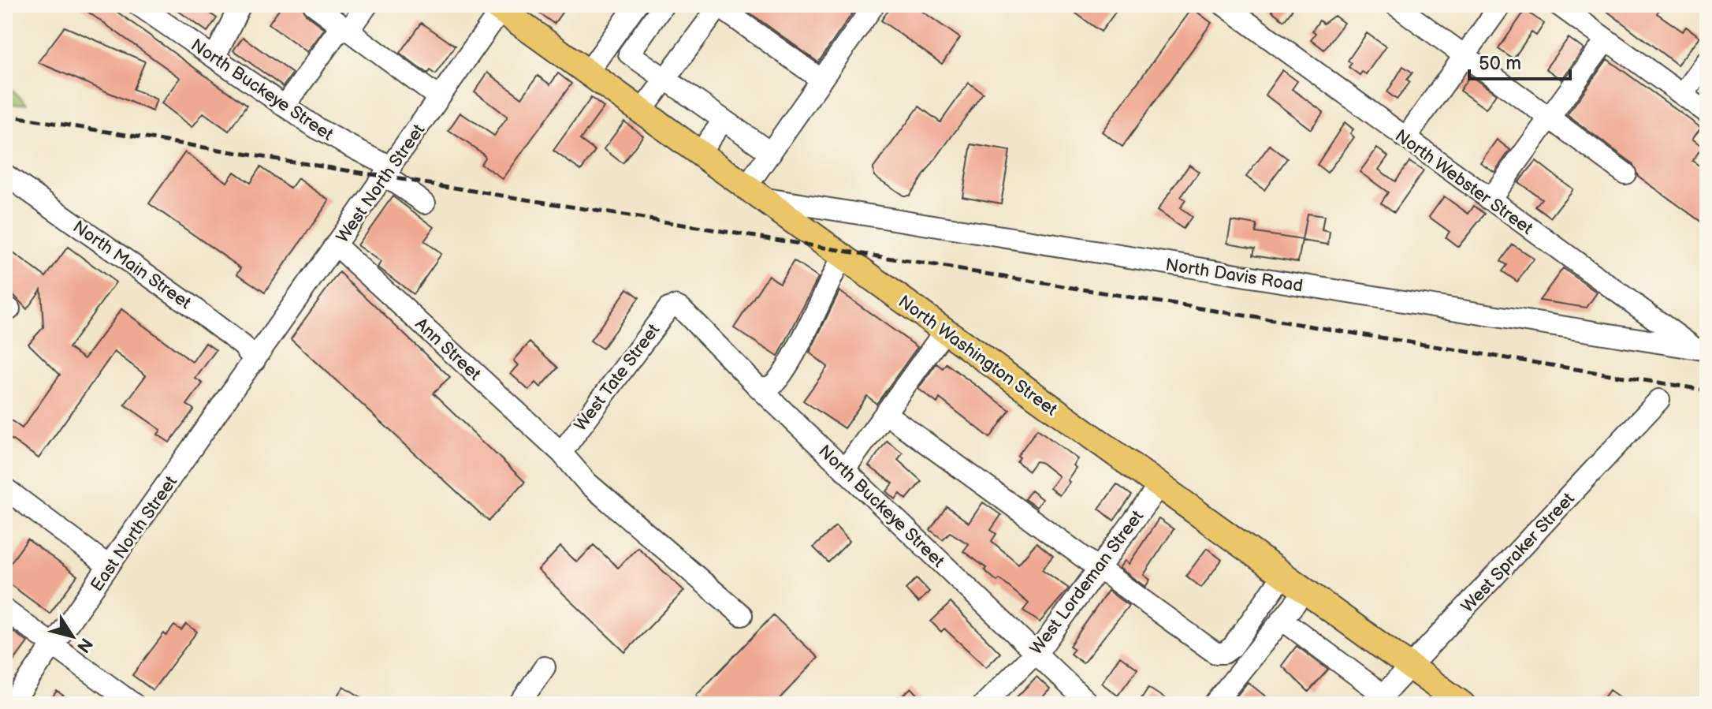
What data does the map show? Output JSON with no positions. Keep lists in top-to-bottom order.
{
  "streets": {
    "main road": ["North Washington Street"],
    "street": [
      "North Buckeye Street",
      "North Webster Street",
      "West North Street",
      "North Main Street",
      "North Davis Road",
      "Ann Street",
      "West Tate Street",
      "East North Street",
      "West Spraker Street",
      "West Lordeman Street"
    ]
  },
  "crossings": [
    ["North Buckeye Street", "West North Street"],
    ["North Buckeye Street", "West Tate Street"],
    ["North Buckeye Street", "West Lordeman Street"],
    ["North Webster Street", "North Davis Road"],
    ["West North Street", "North Main Street"],
    ["West North Street", "Ann Street"],
    ["West North Street", "North Washington Street"],
    ["West North Street", "East North Street"],
    ["North Main Street", "East North Street"],
    ["North Davis Road", "North Washington Street"],
    ["Ann Street", "West Tate Street"],
    ["North Washington Street", "West Spraker Street"],
    ["North Washington Street", "West Lordeman Street"]
  ],
  "scale_bar": "50 m",
  "north": "bottom right"
}
